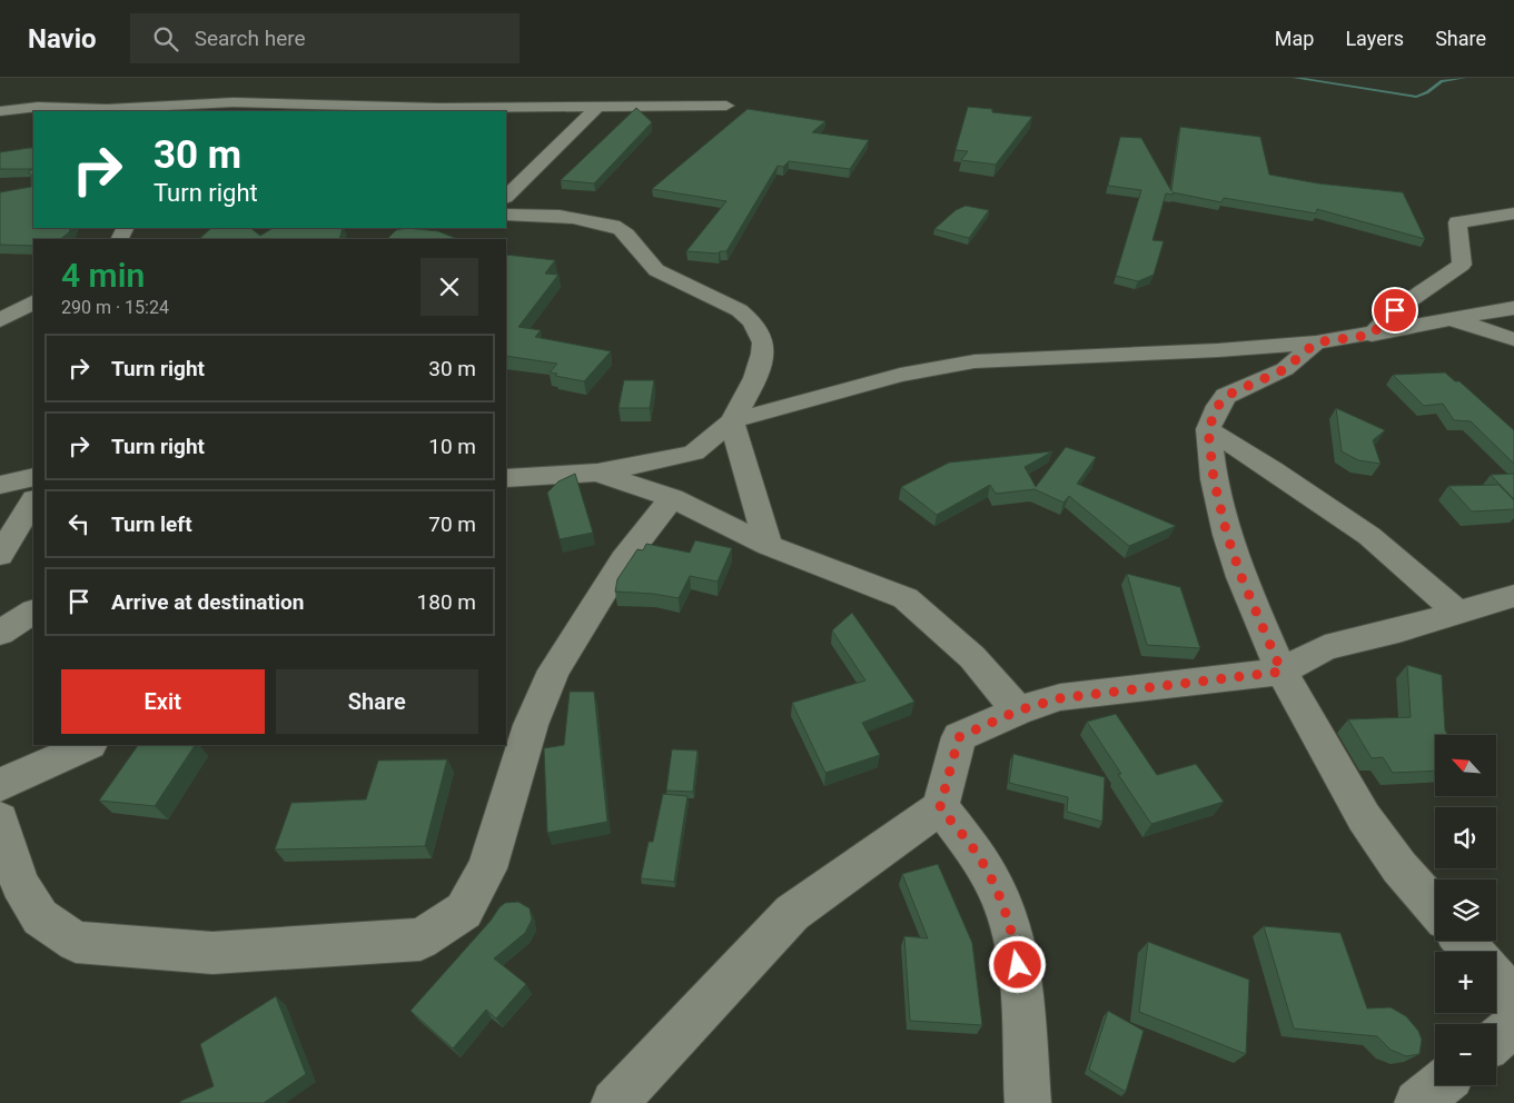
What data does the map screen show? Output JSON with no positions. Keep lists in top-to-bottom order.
{
  "north": "top left",
  "page": {
    "header": "Navio",
    "search": "Search here",
    "nav": ["Map", "Layers", "Share"],
    "turn": ["30 m", "Turn right"],
    "heading": ["4 min", "290 m · 15:24"],
    "list": [
      {
        "name": "Turn right",
        "value": "30 m"
      },
      {
        "name": "Turn right",
        "value": "10 m"
      },
      {
        "name": "Turn left",
        "value": "70 m"
      },
      {
        "name": "Arrive at destination",
        "value": "180 m"
      }
    ],
    "buttons": ["Exit", "Share"],
    "map_buttons": ["+", "−"]
  }
}
